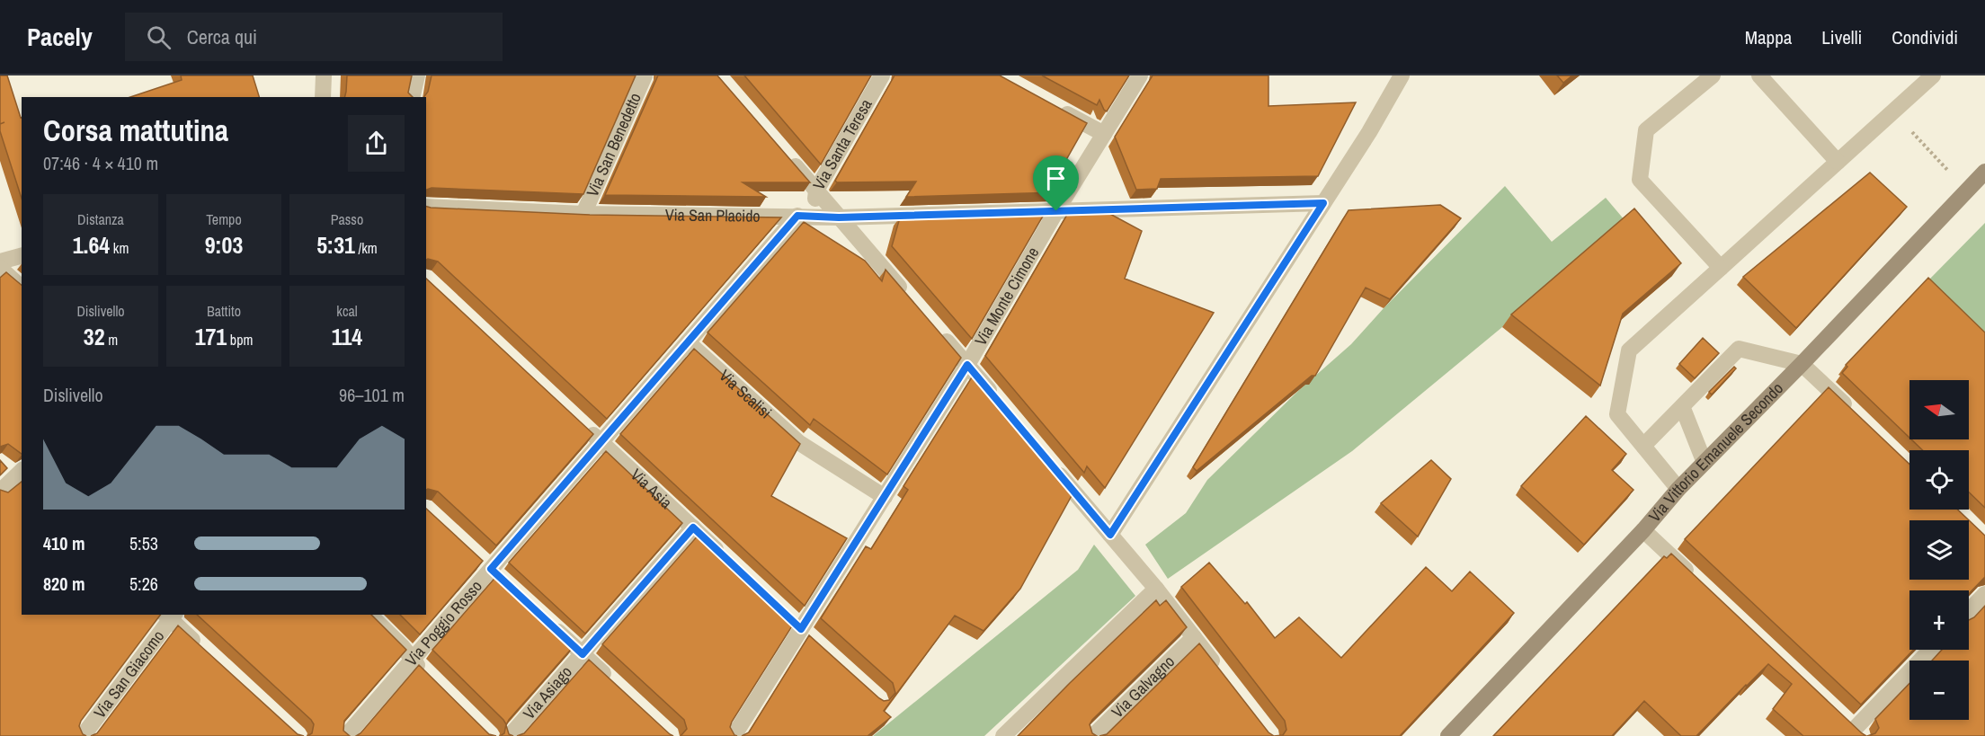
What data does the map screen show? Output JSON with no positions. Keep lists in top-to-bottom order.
{
  "streets": {
    "street": [
      "Via San Benedetto",
      "Via Santa Teresa",
      "Via San Placido",
      "Via Monte Cimone",
      "Via Scalisi",
      "Via Vittorio Emanuele Secondo",
      "Via Asia",
      "Via Poggio Rosso",
      "Via San Giacomo",
      "Via Galvagno",
      "Via Asiago"
    ]
  },
  "crossings": [
    ["Via San Benedetto", "Via San Placido"],
    ["Via Santa Teresa", "Via San Placido"],
    ["Via San Placido", "Via Monte Cimone"],
    ["Via San Placido", "Via Poggio Rosso"],
    ["Via Monte Cimone", "Via Scalisi"],
    ["Via Scalisi", "Via Poggio Rosso"],
    ["Via Asia", "Via Poggio Rosso"],
    ["Via Asia", "Via Asiago"]
  ],
  "north": "left",
  "page": {
    "header": "Pacely",
    "search": "Cerca qui",
    "nav": ["Mappa", "Livelli", "Condividi"],
    "heading": ["Corsa mattutina", "07:46 · 4 × 410 m"],
    "stats": [
      ["Distanza", "1.64 km"],
      ["Tempo", "9:03"],
      ["Passo", "5:31 /km"],
      ["Dislivello", "32 m"],
      ["Battito", "171 bpm"],
      ["kcal", "114"]
    ],
    "chart": ["Dislivello", "96–101 m"],
    "map_buttons": ["+", "−"],
    "list": [
      {
        "name": "410 m",
        "note": "5:53"
      },
      {
        "name": "820 m",
        "note": "5:26"
      }
    ]
  }
}
